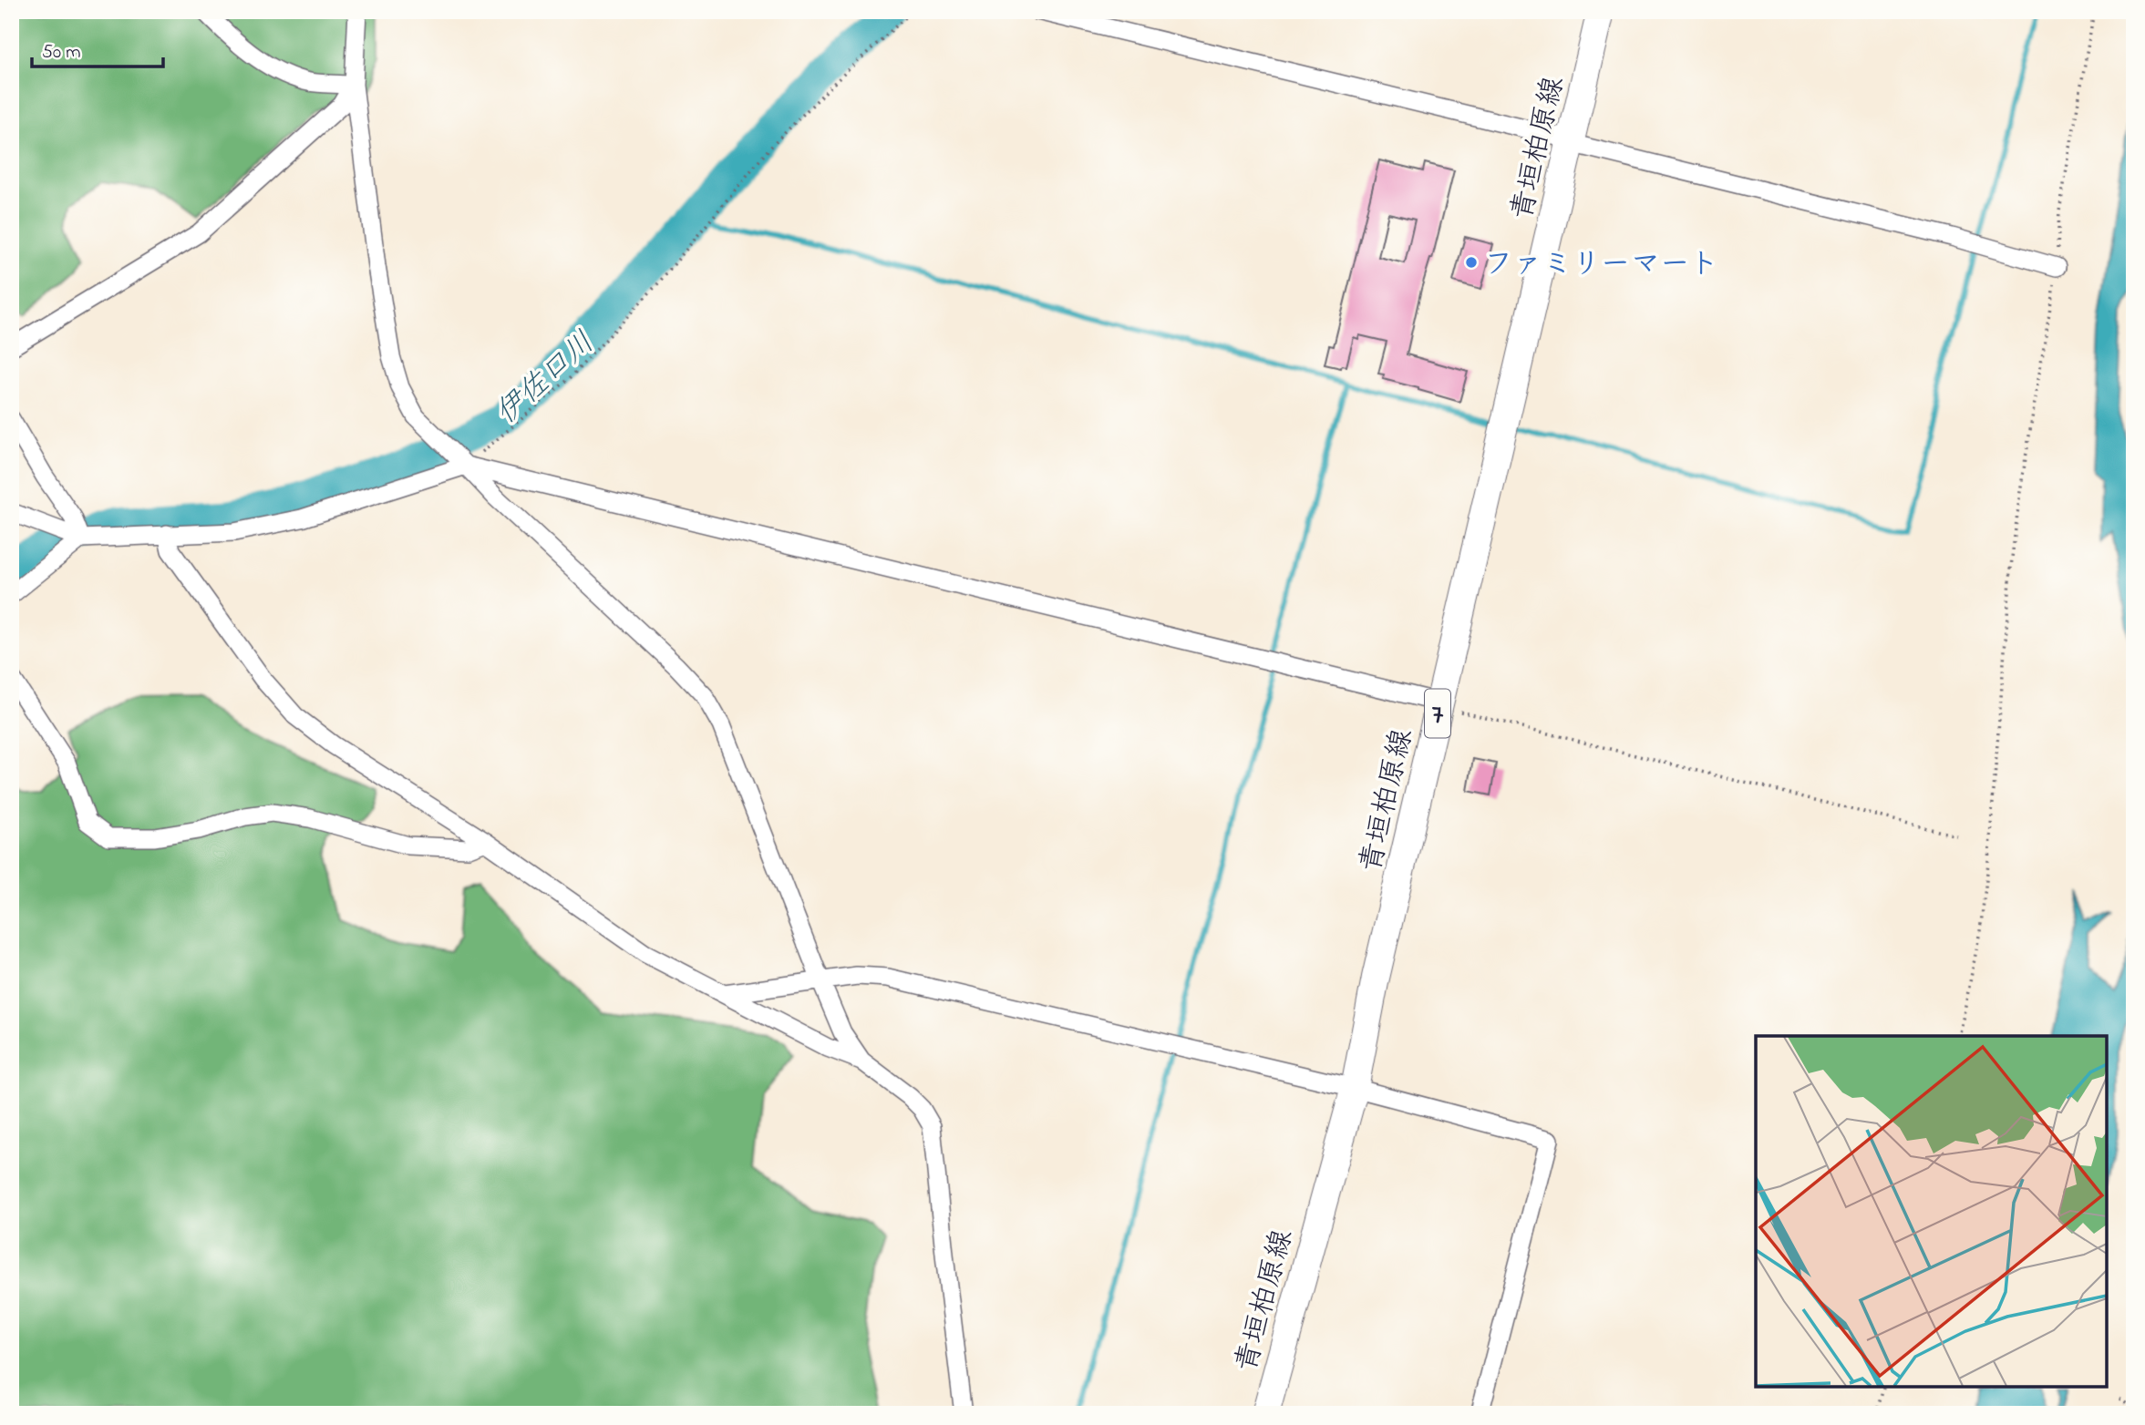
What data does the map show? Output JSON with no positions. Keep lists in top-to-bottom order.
{
  "streets": {
    "main road": ["青垣柏原線", "7"]
  },
  "water": ["伊佐口川"],
  "places": ["ファミリーマート"],
  "scale_bar": "50 m"
}
